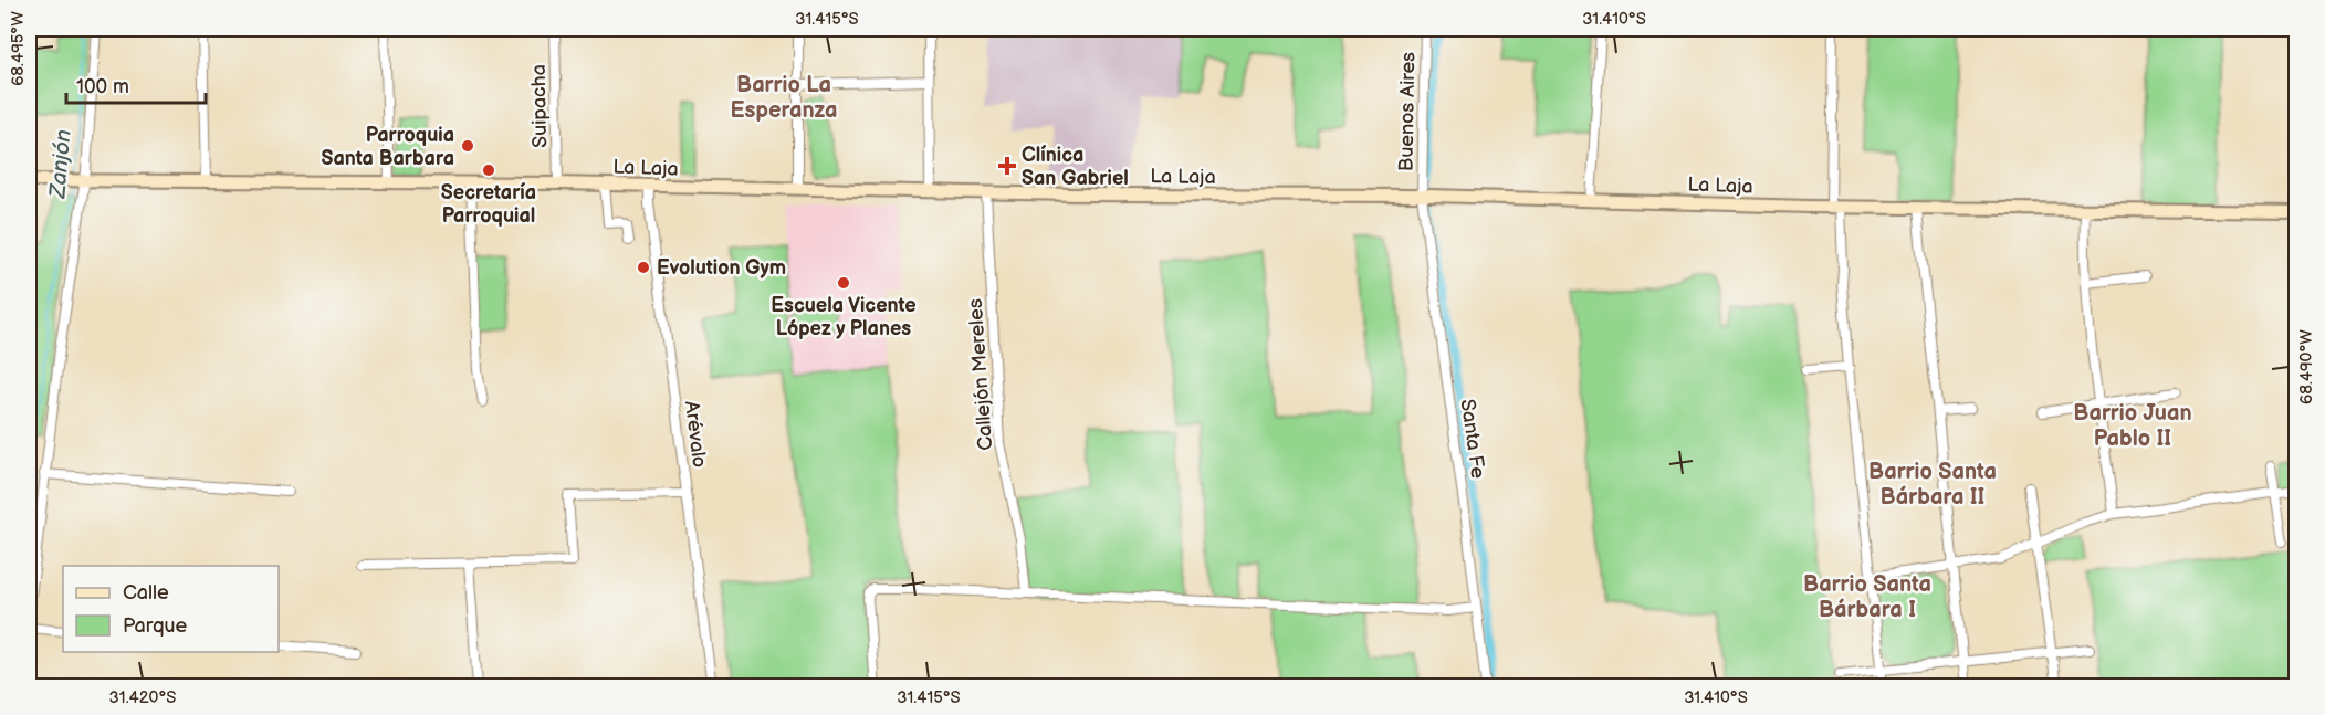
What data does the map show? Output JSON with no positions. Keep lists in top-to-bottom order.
{
  "streets": {
    "main road": ["La Laja"],
    "street": [
      "Suipacha",
      "Buenos Aires",
      "Callejón Mereles",
      "Arévalo",
      "Santa Fe"
    ]
  },
  "crossings": [
    ["Suipacha", "La Laja"],
    ["Buenos Aires", "La Laja"],
    ["Buenos Aires", "Santa Fe"],
    ["La Laja", "Callejón Mereles"],
    ["La Laja", "Arévalo"],
    ["La Laja", "Santa Fe"]
  ],
  "districts": [
    "Barrio La Esperanza",
    "Barrio Juan Pablo II",
    "Barrio Santa Bárbara II",
    "Barrio Santa Bárbara I"
  ],
  "water": ["Zanjón"],
  "places": {
    "other": [
      "Parroquia Santa Barbara",
      "Secretaría Parroquial",
      "Evolution Gym",
      "Escuela Vicente López y Planes"
    ],
    "health": ["Clínica San Gabriel"]
  },
  "legend": ["Calle", "Parque"],
  "scale_bar": "100 m",
  "coordinates": [
    "31.415°S",
    "31.410°S",
    "68.495°W",
    "68.490°W",
    "31.420°S"
  ]
}
